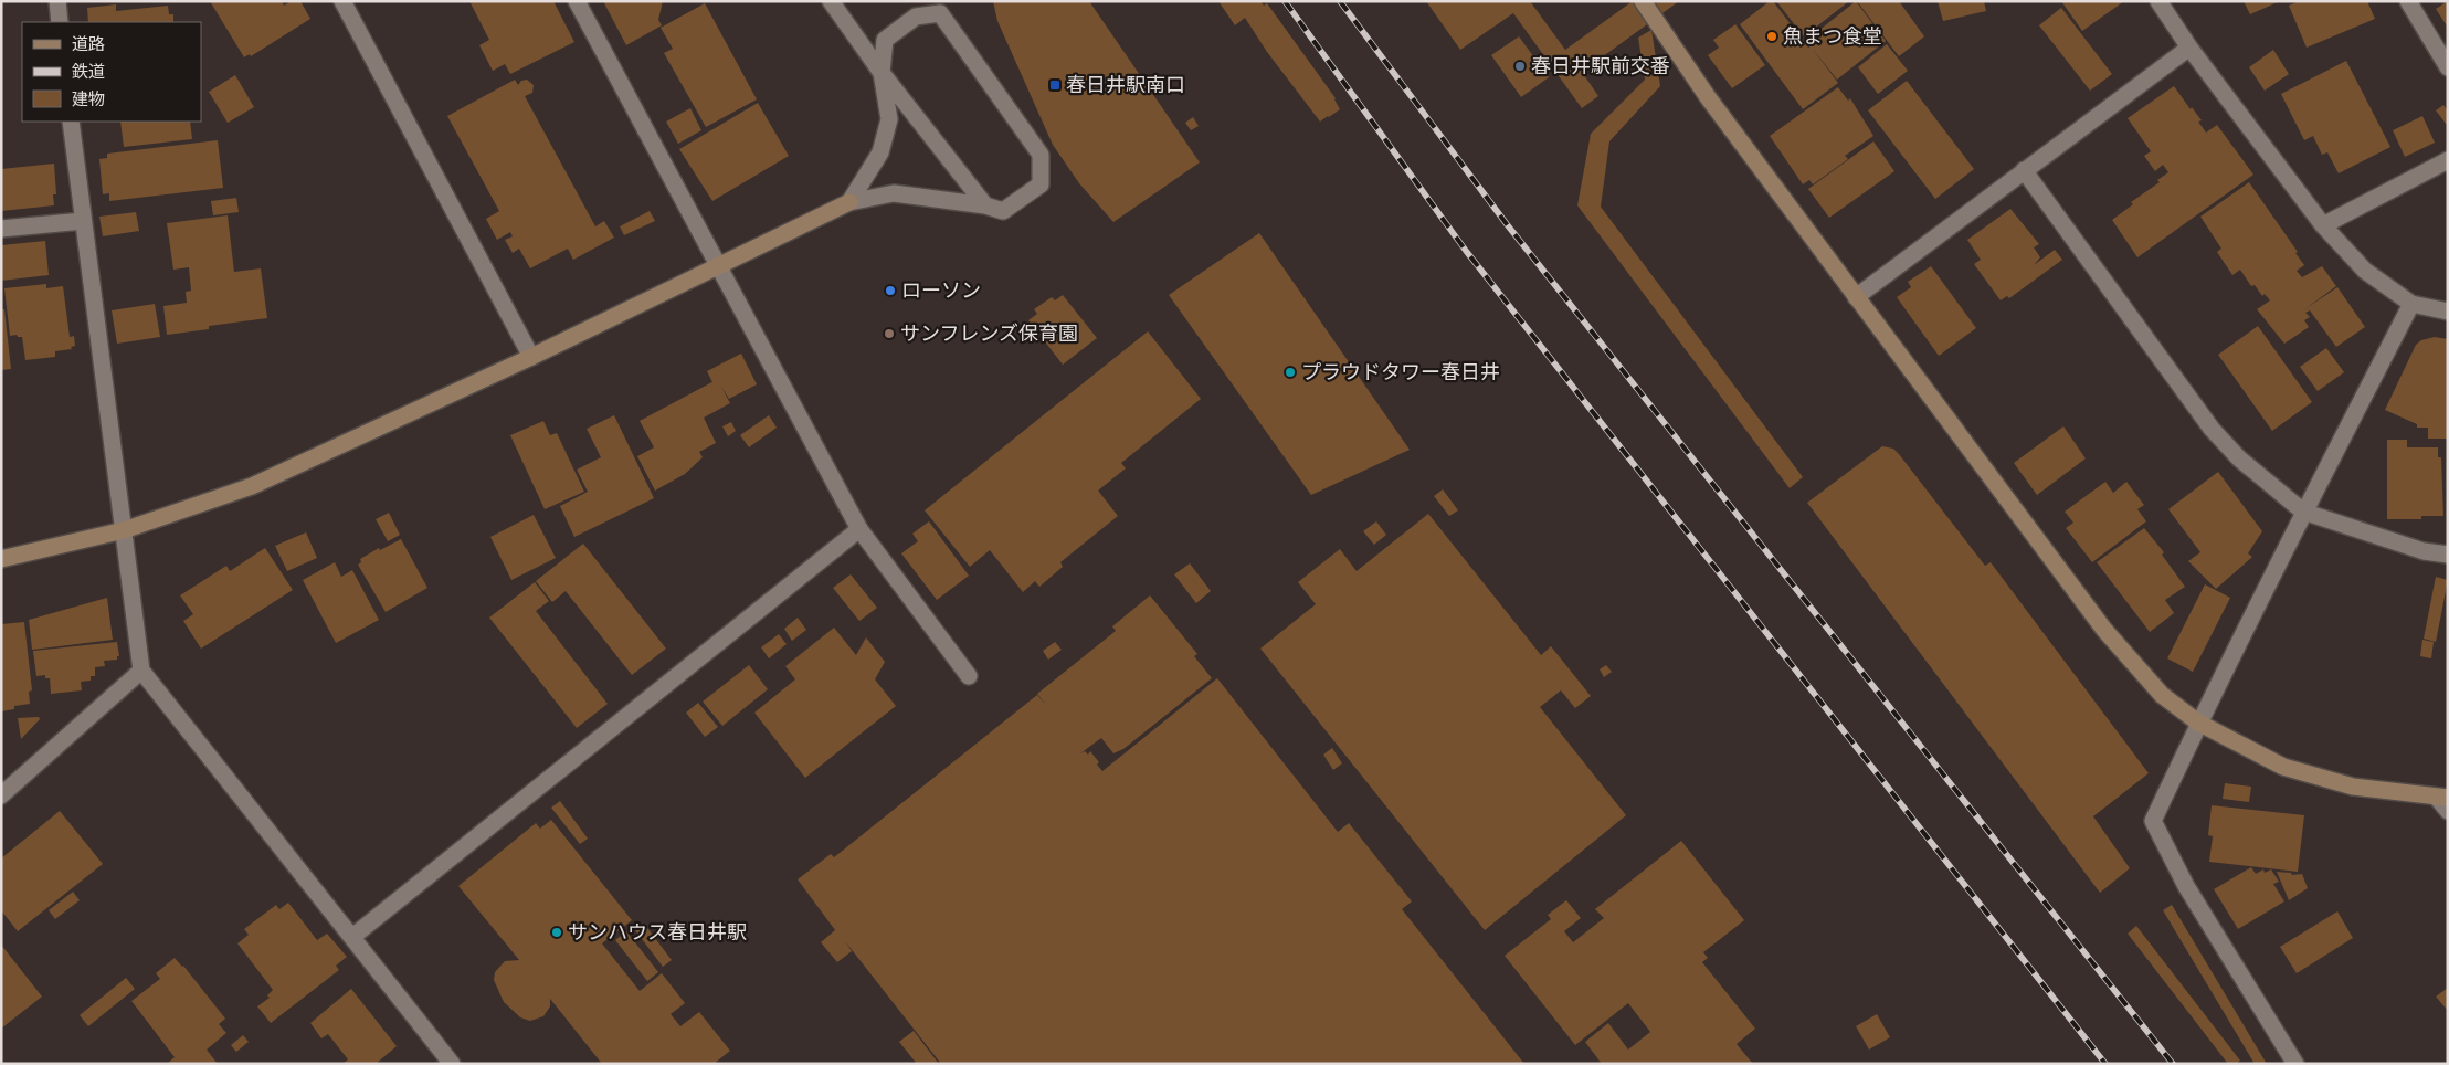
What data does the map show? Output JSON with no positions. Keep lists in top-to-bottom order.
{
  "places": {
    "other": [
      "魚まつ食堂",
      "春日井駅前交番",
      "ローソン",
      "サンフレンズ保育園",
      "プラウドタワー春日井",
      "サンハウス春日井駅"
    ],
    "transit": ["春日井駅南口"]
  },
  "legend": ["道路", "鉄道", "建物"]
}
